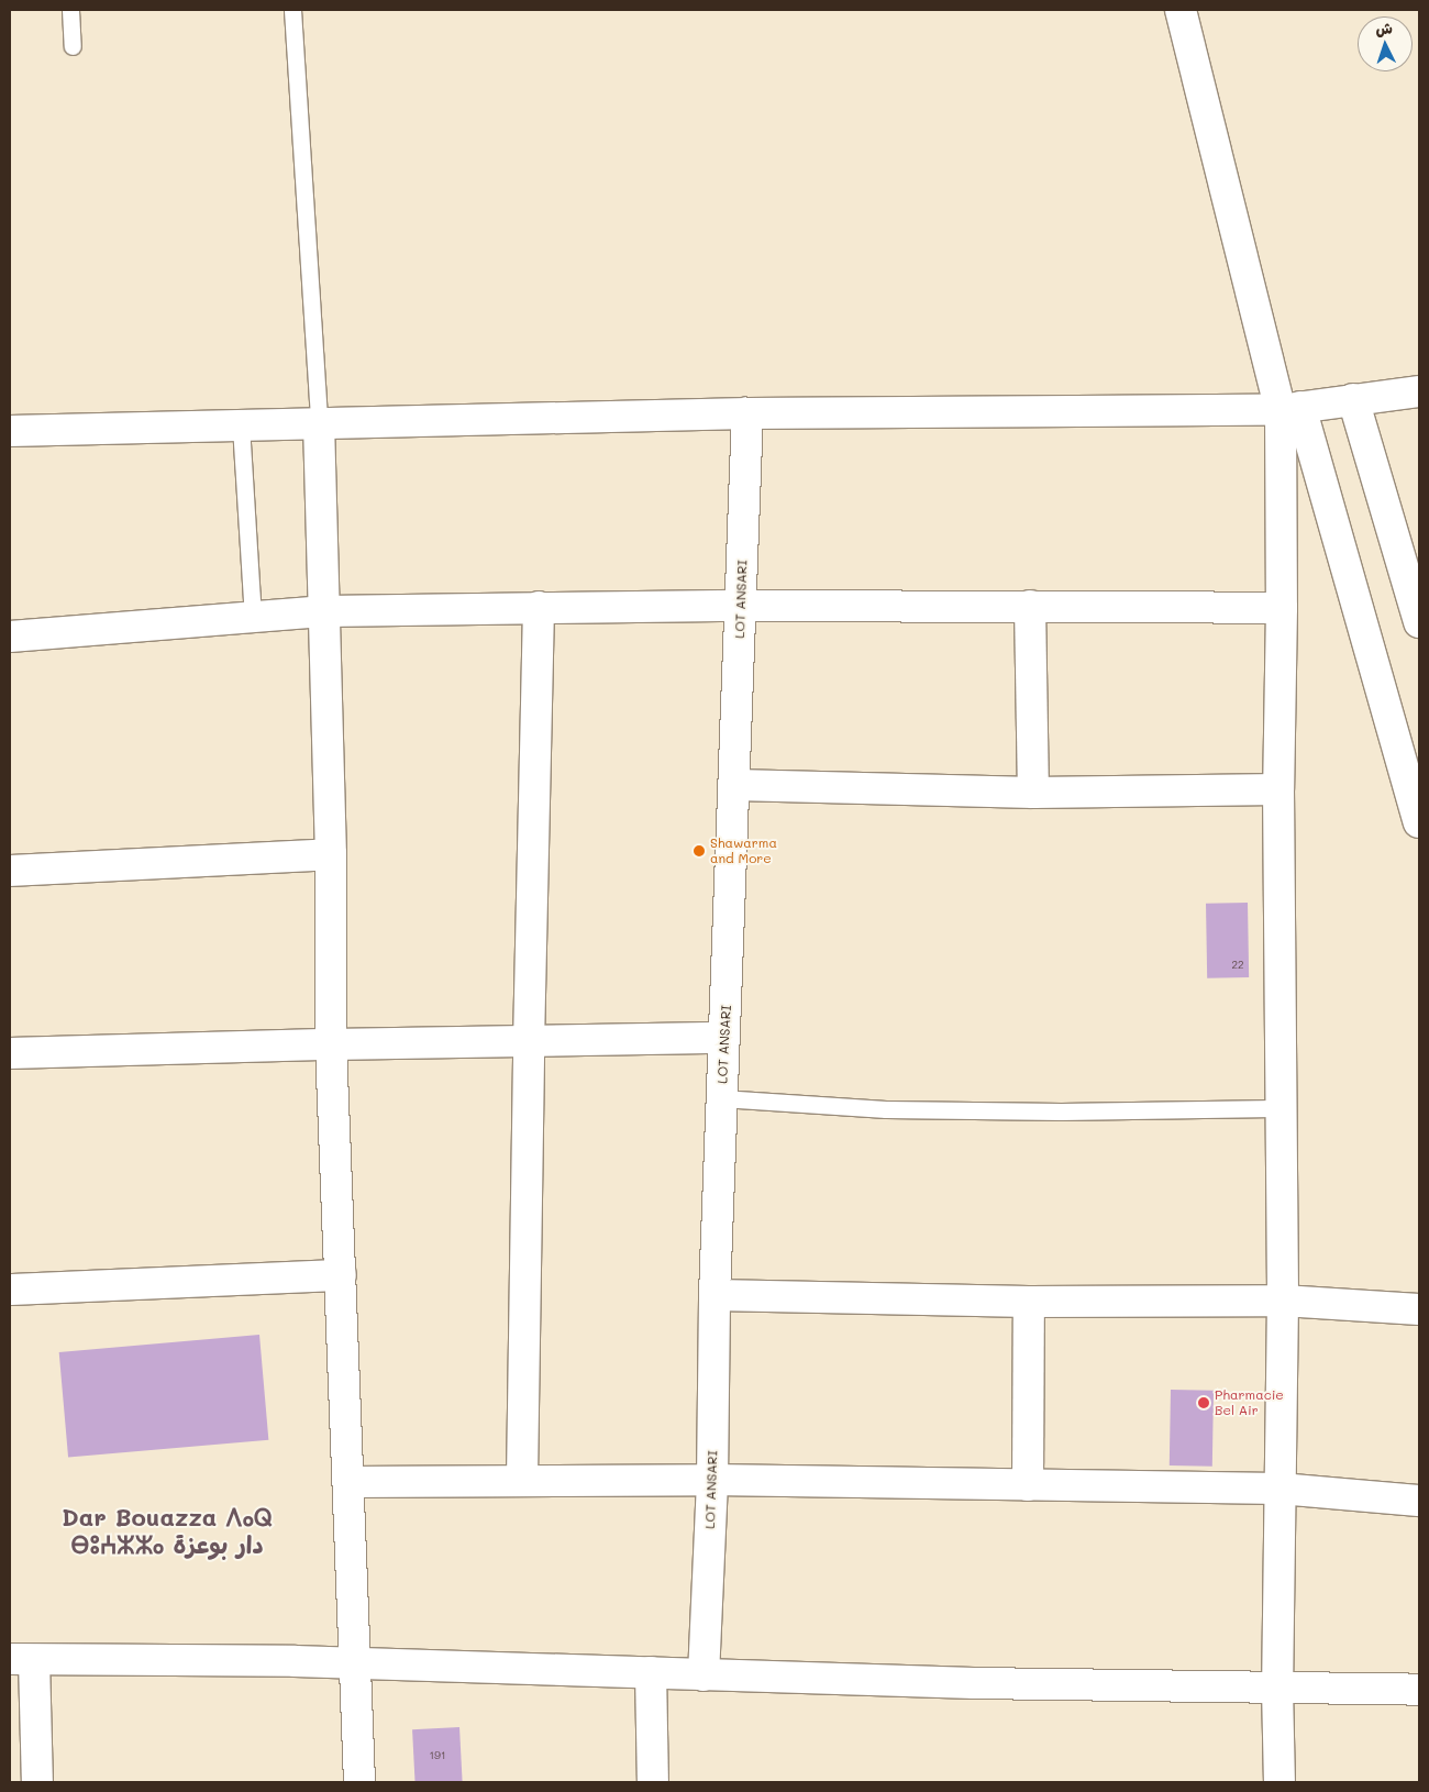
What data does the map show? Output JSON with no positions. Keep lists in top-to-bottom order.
{
  "streets": {
    "street": ["LOT ANSARI"]
  },
  "districts": ["Dar Bouazza ⴷⴰⵕ ⴱⵓⵄⵣⵣⴰ دار بوعزة"],
  "places": ["Shawarma and More", "Pharmacie Bel Air"],
  "house_numbers": ["22", "191"],
  "north": "top"
}
